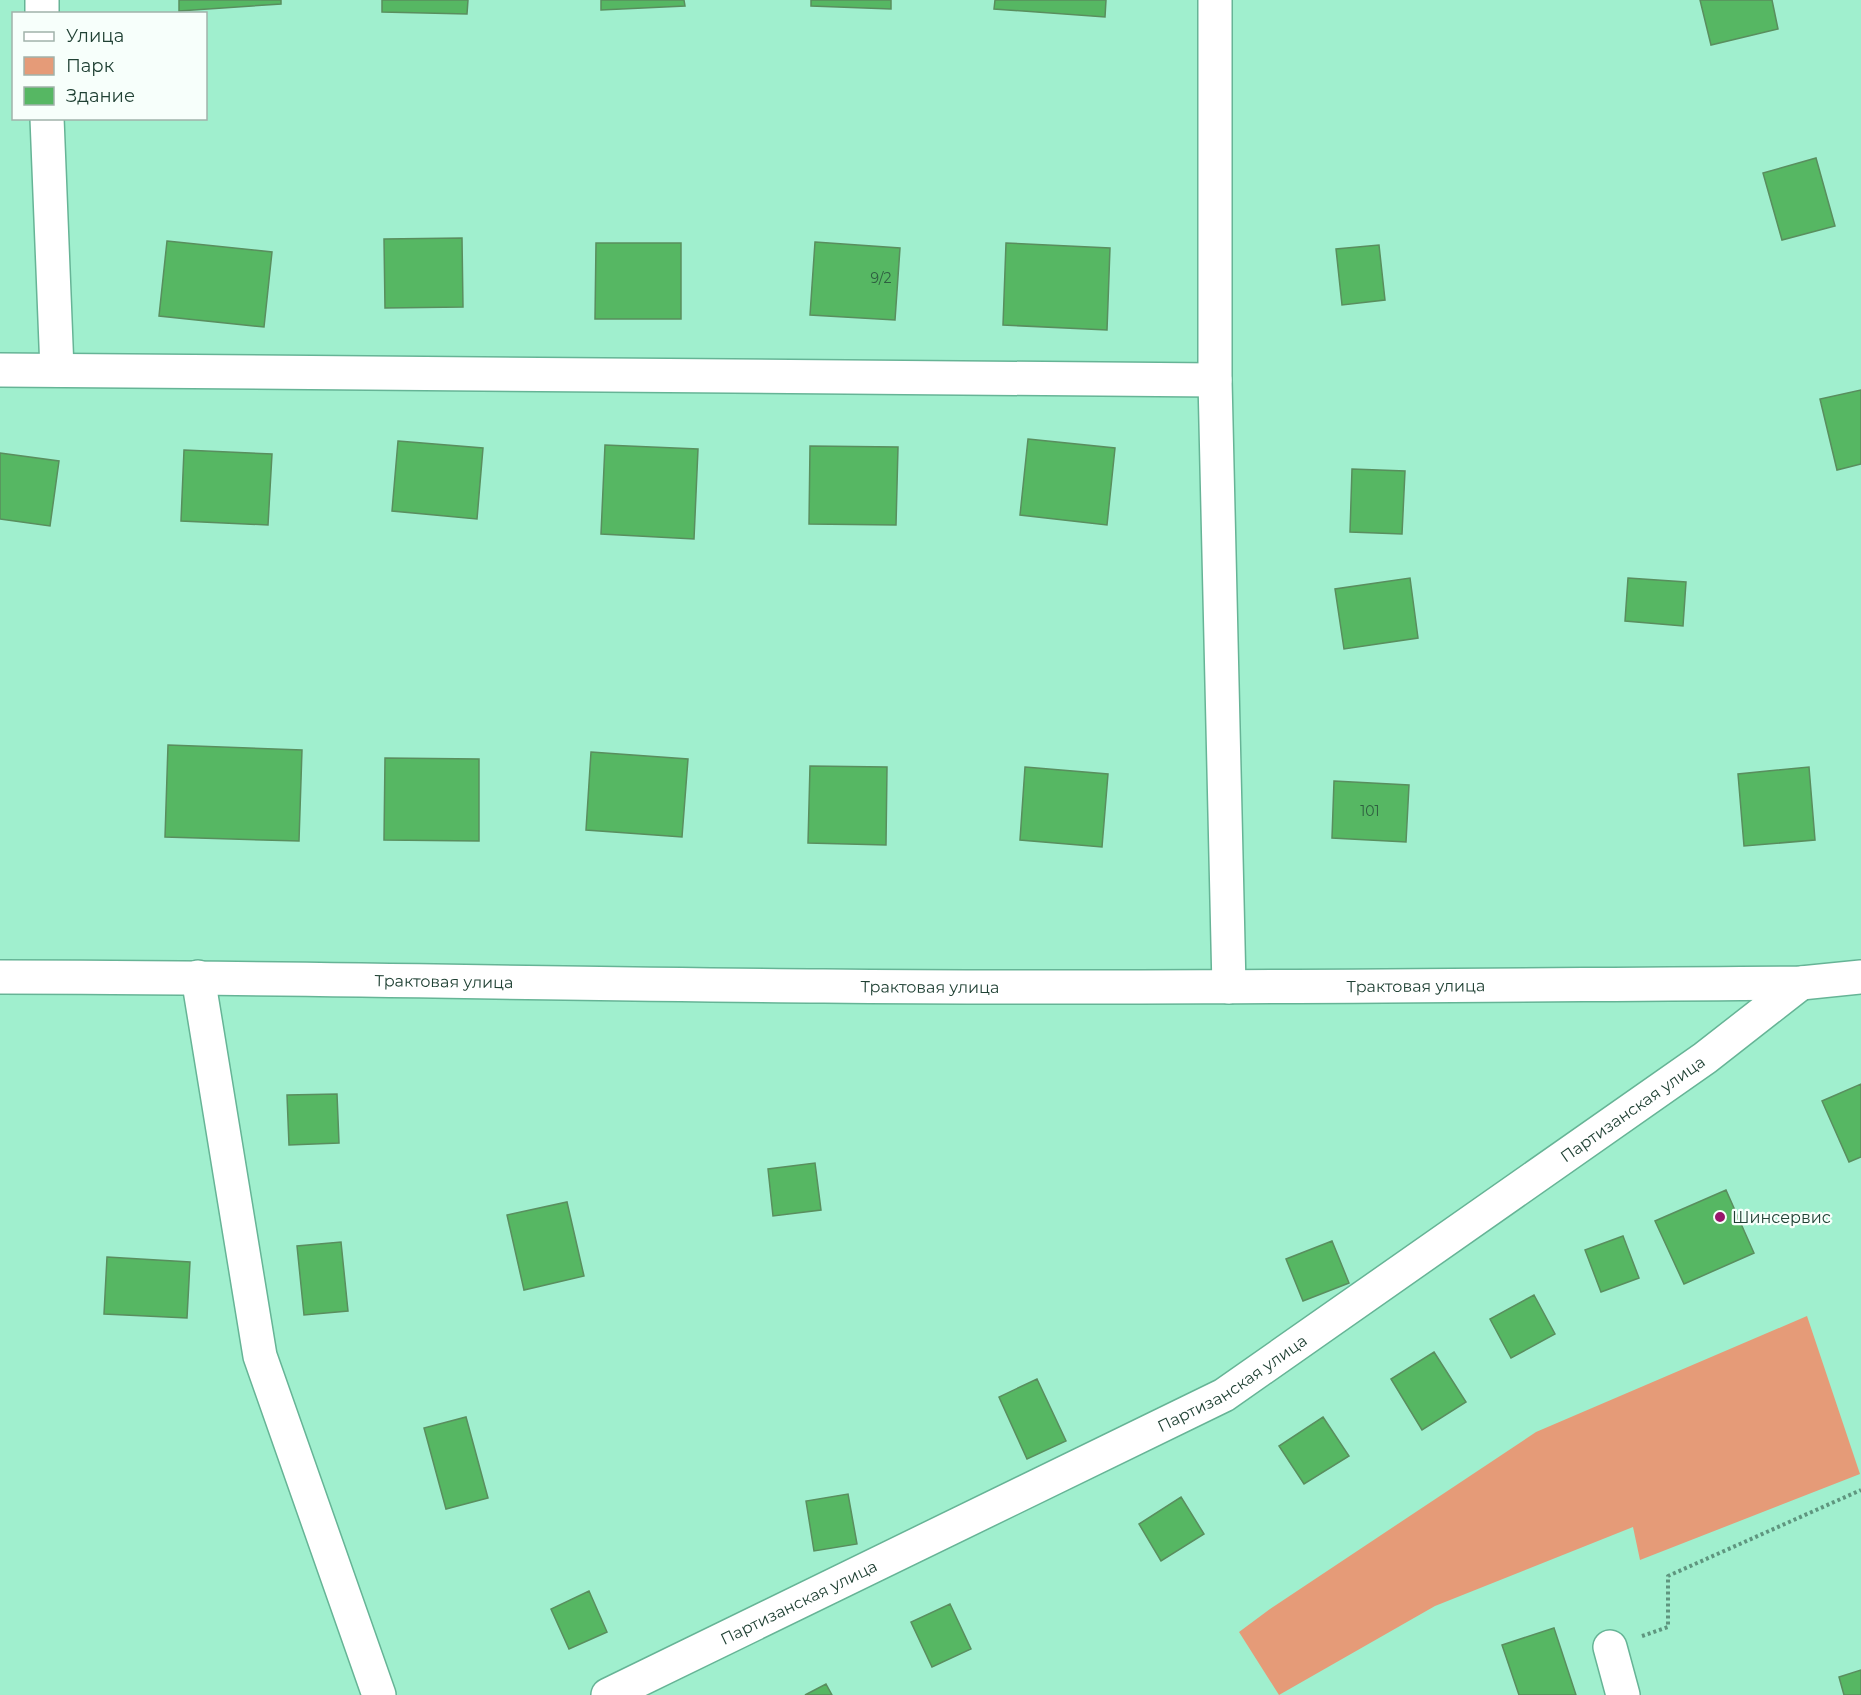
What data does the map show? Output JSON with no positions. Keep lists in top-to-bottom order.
{
  "streets": {
    "main road": ["Трактовая улица", "Партизанская улица"]
  },
  "crossings": [
    ["Трактовая улица", "Партизанская улица"]
  ],
  "places": ["Шинсервис"],
  "house_numbers": ["9/2", "101"],
  "legend": ["Улица", "Парк", "Здание"]
}
